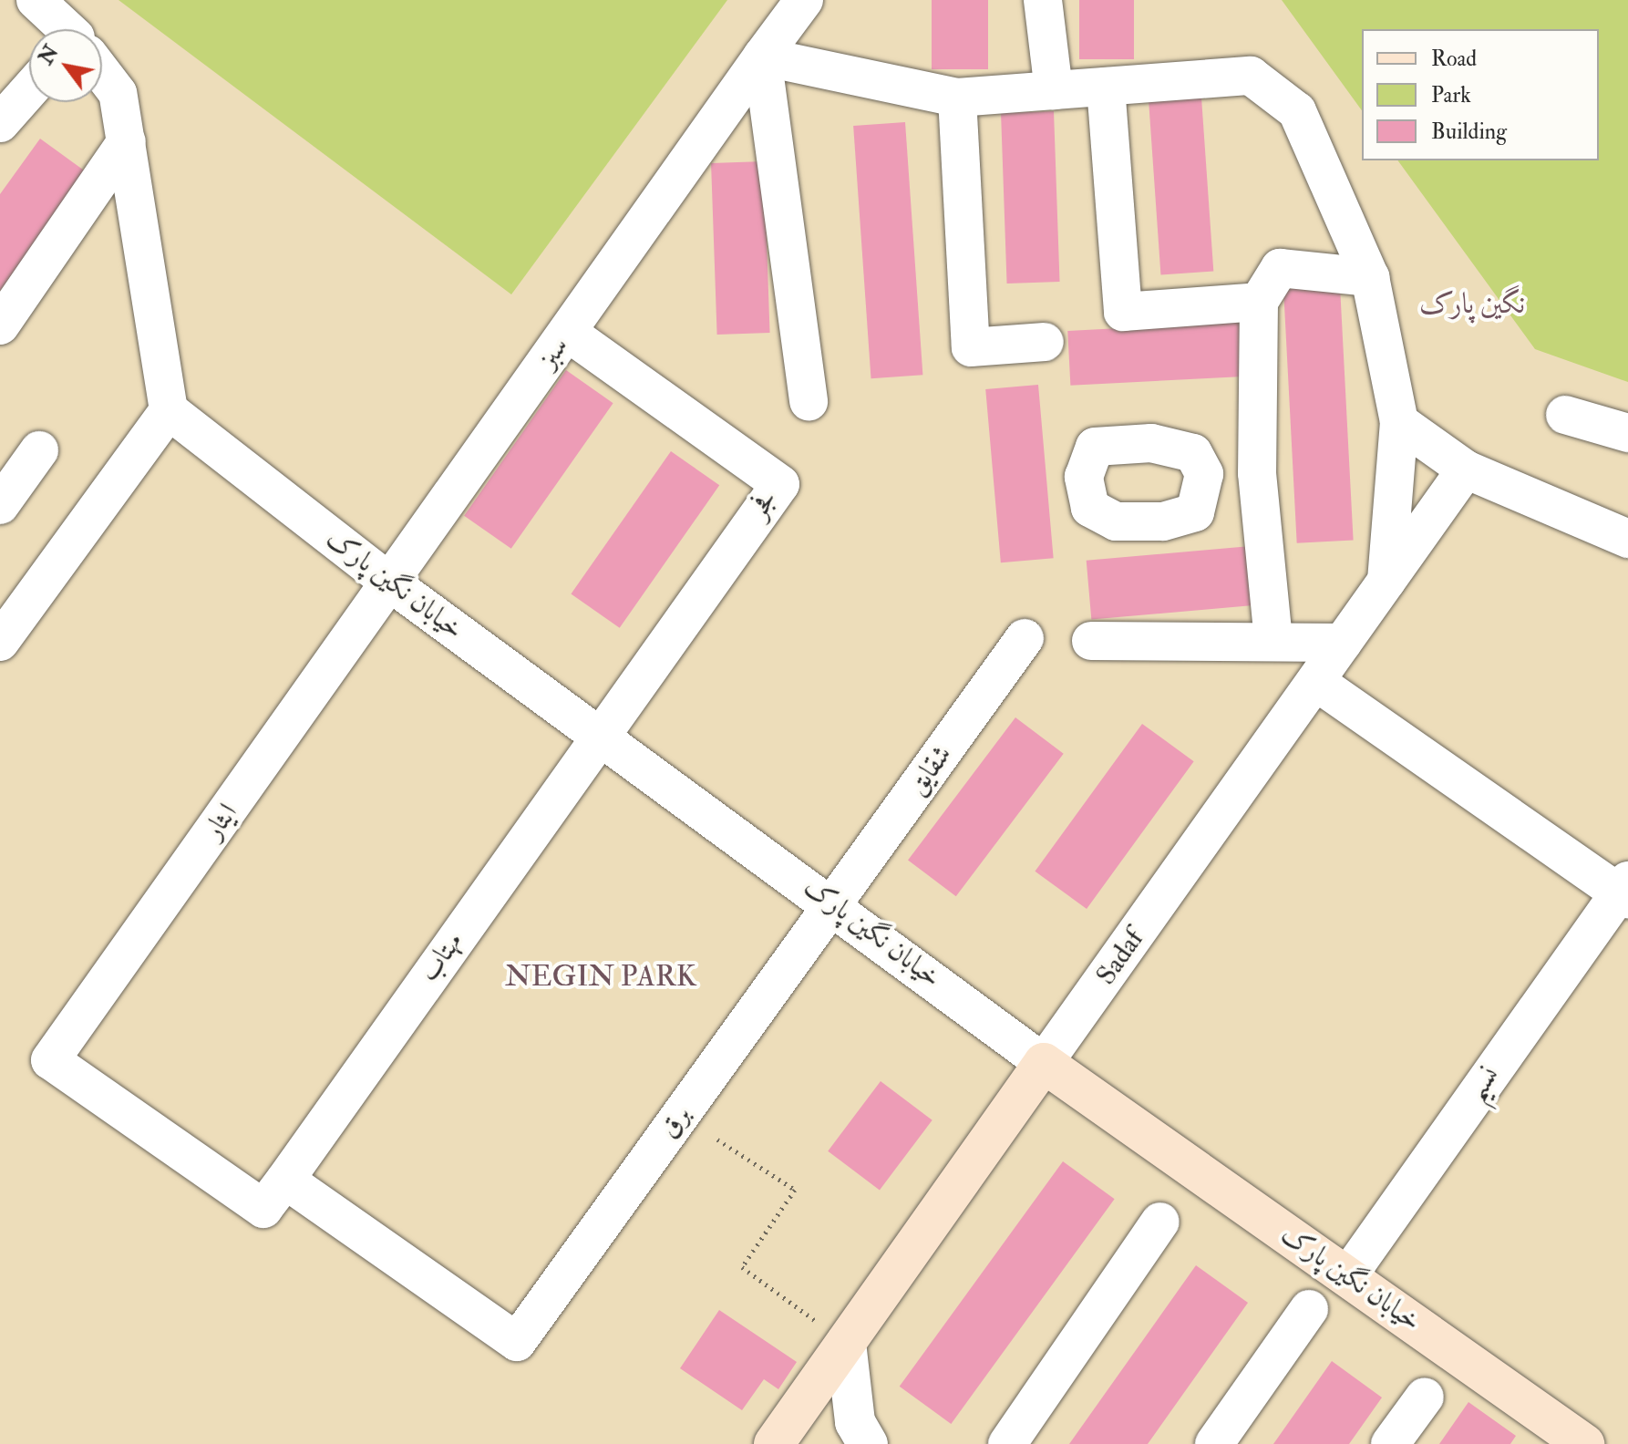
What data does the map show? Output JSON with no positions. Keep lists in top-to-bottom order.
{
  "streets": {
    "main road": ["خیابان نگین پارک", "Sadaf"],
    "street": [
      "سبز",
      "فجر",
      "شقایق",
      "ایثار",
      "مهتاب",
      "نسیم",
      "برق"
    ]
  },
  "crossings": [
    ["سبز", "فجر"],
    ["سبز", "خیابان نگین پارک"],
    ["سبز", "ایثار"],
    ["فجر", "خیابان نگین پارک"],
    ["فجر", "مهتاب"],
    ["خیابان نگین پارک", "شقایق"],
    ["خیابان نگین پارک", "ایثار"],
    ["خیابان نگین پارک", "مهتاب"],
    ["خیابان نگین پارک", "Sadaf"],
    ["خیابان نگین پارک", "نسیم"],
    ["خیابان نگین پارک", "برق"],
    ["شقایق", "برق"],
    ["ایثار", "مهتاب"],
    ["مهتاب", "برق"],
    ["Sadaf", "نسیم"]
  ],
  "districts": ["نگین پارک", "NEGIN PARK"],
  "legend": ["Road", "Park", "Building"],
  "north": "top left"
}
